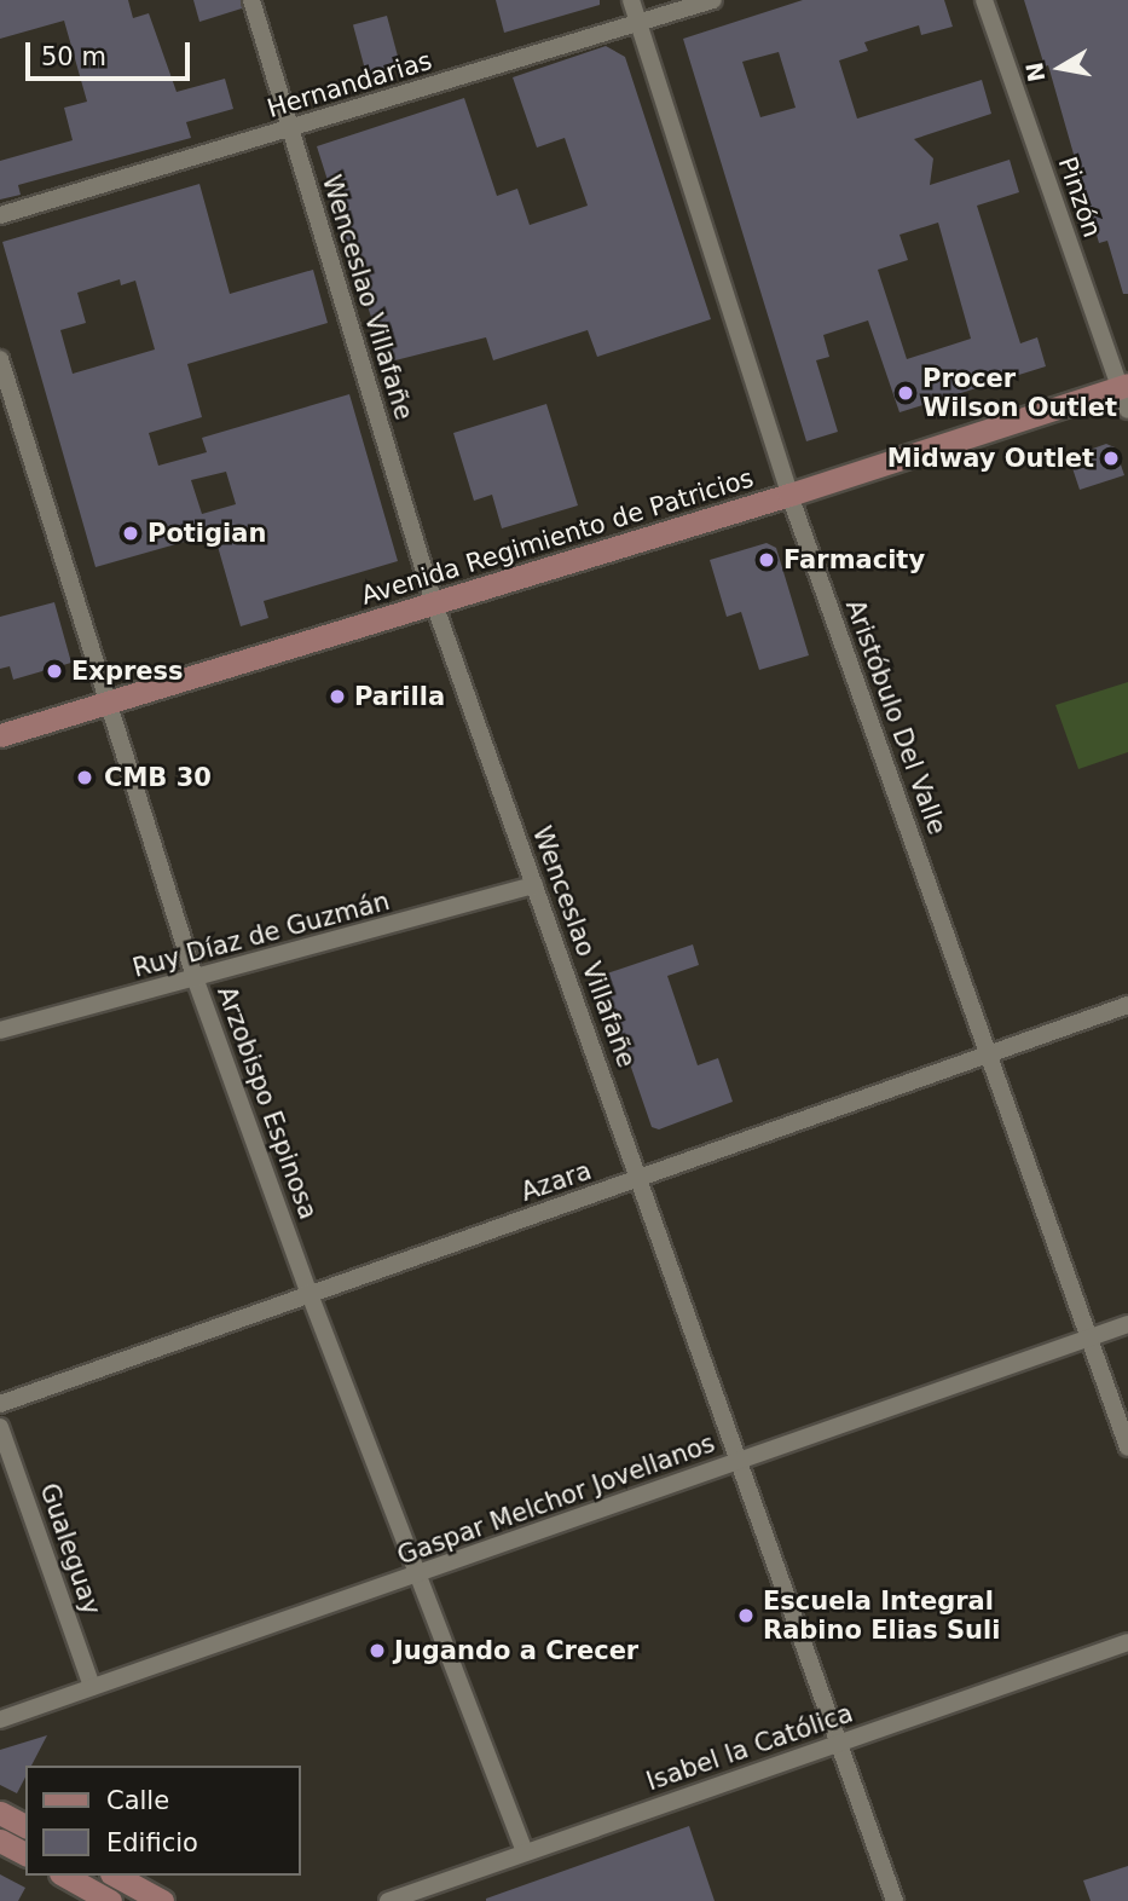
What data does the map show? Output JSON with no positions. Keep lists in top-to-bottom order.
{
  "streets": {
    "main road": ["Avenida Regimiento de Patricios"],
    "street": [
      "Hernandarias",
      "Pinzón",
      "Wenceslao Villafañe",
      "Aristóbulo Del Valle",
      "Ruy Díaz de Guzmán",
      "Arzobispo Espinosa",
      "Azara",
      "Gaspar Melchor Jovellanos",
      "Gualeguay",
      "Isabel la Católica"
    ]
  },
  "crossings": [
    ["Hernandarias", "Wenceslao Villafañe"],
    ["Hernandarias", "Aristóbulo Del Valle"],
    ["Pinzón", "Avenida Regimiento de Patricios"],
    ["Wenceslao Villafañe", "Avenida Regimiento de Patricios"],
    ["Wenceslao Villafañe", "Ruy Díaz de Guzmán"],
    ["Wenceslao Villafañe", "Azara"],
    ["Wenceslao Villafañe", "Gaspar Melchor Jovellanos"],
    ["Wenceslao Villafañe", "Isabel la Católica"],
    ["Avenida Regimiento de Patricios", "Aristóbulo Del Valle"],
    ["Avenida Regimiento de Patricios", "Arzobispo Espinosa"],
    ["Aristóbulo Del Valle", "Azara"],
    ["Aristóbulo Del Valle", "Gaspar Melchor Jovellanos"],
    ["Ruy Díaz de Guzmán", "Arzobispo Espinosa"],
    ["Arzobispo Espinosa", "Azara"],
    ["Arzobispo Espinosa", "Gaspar Melchor Jovellanos"],
    ["Arzobispo Espinosa", "Isabel la Católica"],
    ["Gaspar Melchor Jovellanos", "Gualeguay"]
  ],
  "places": [
    "Procer Wilson Outlet",
    "Midway Outlet",
    "Potigian",
    "Farmacity",
    "Express",
    "Parilla",
    "CMB 30",
    "Escuela Integral Rabino Elias Suli",
    "Jugando a Crecer"
  ],
  "legend": ["Calle", "Edificio"],
  "scale_bar": "50 m",
  "north": "left"
}
